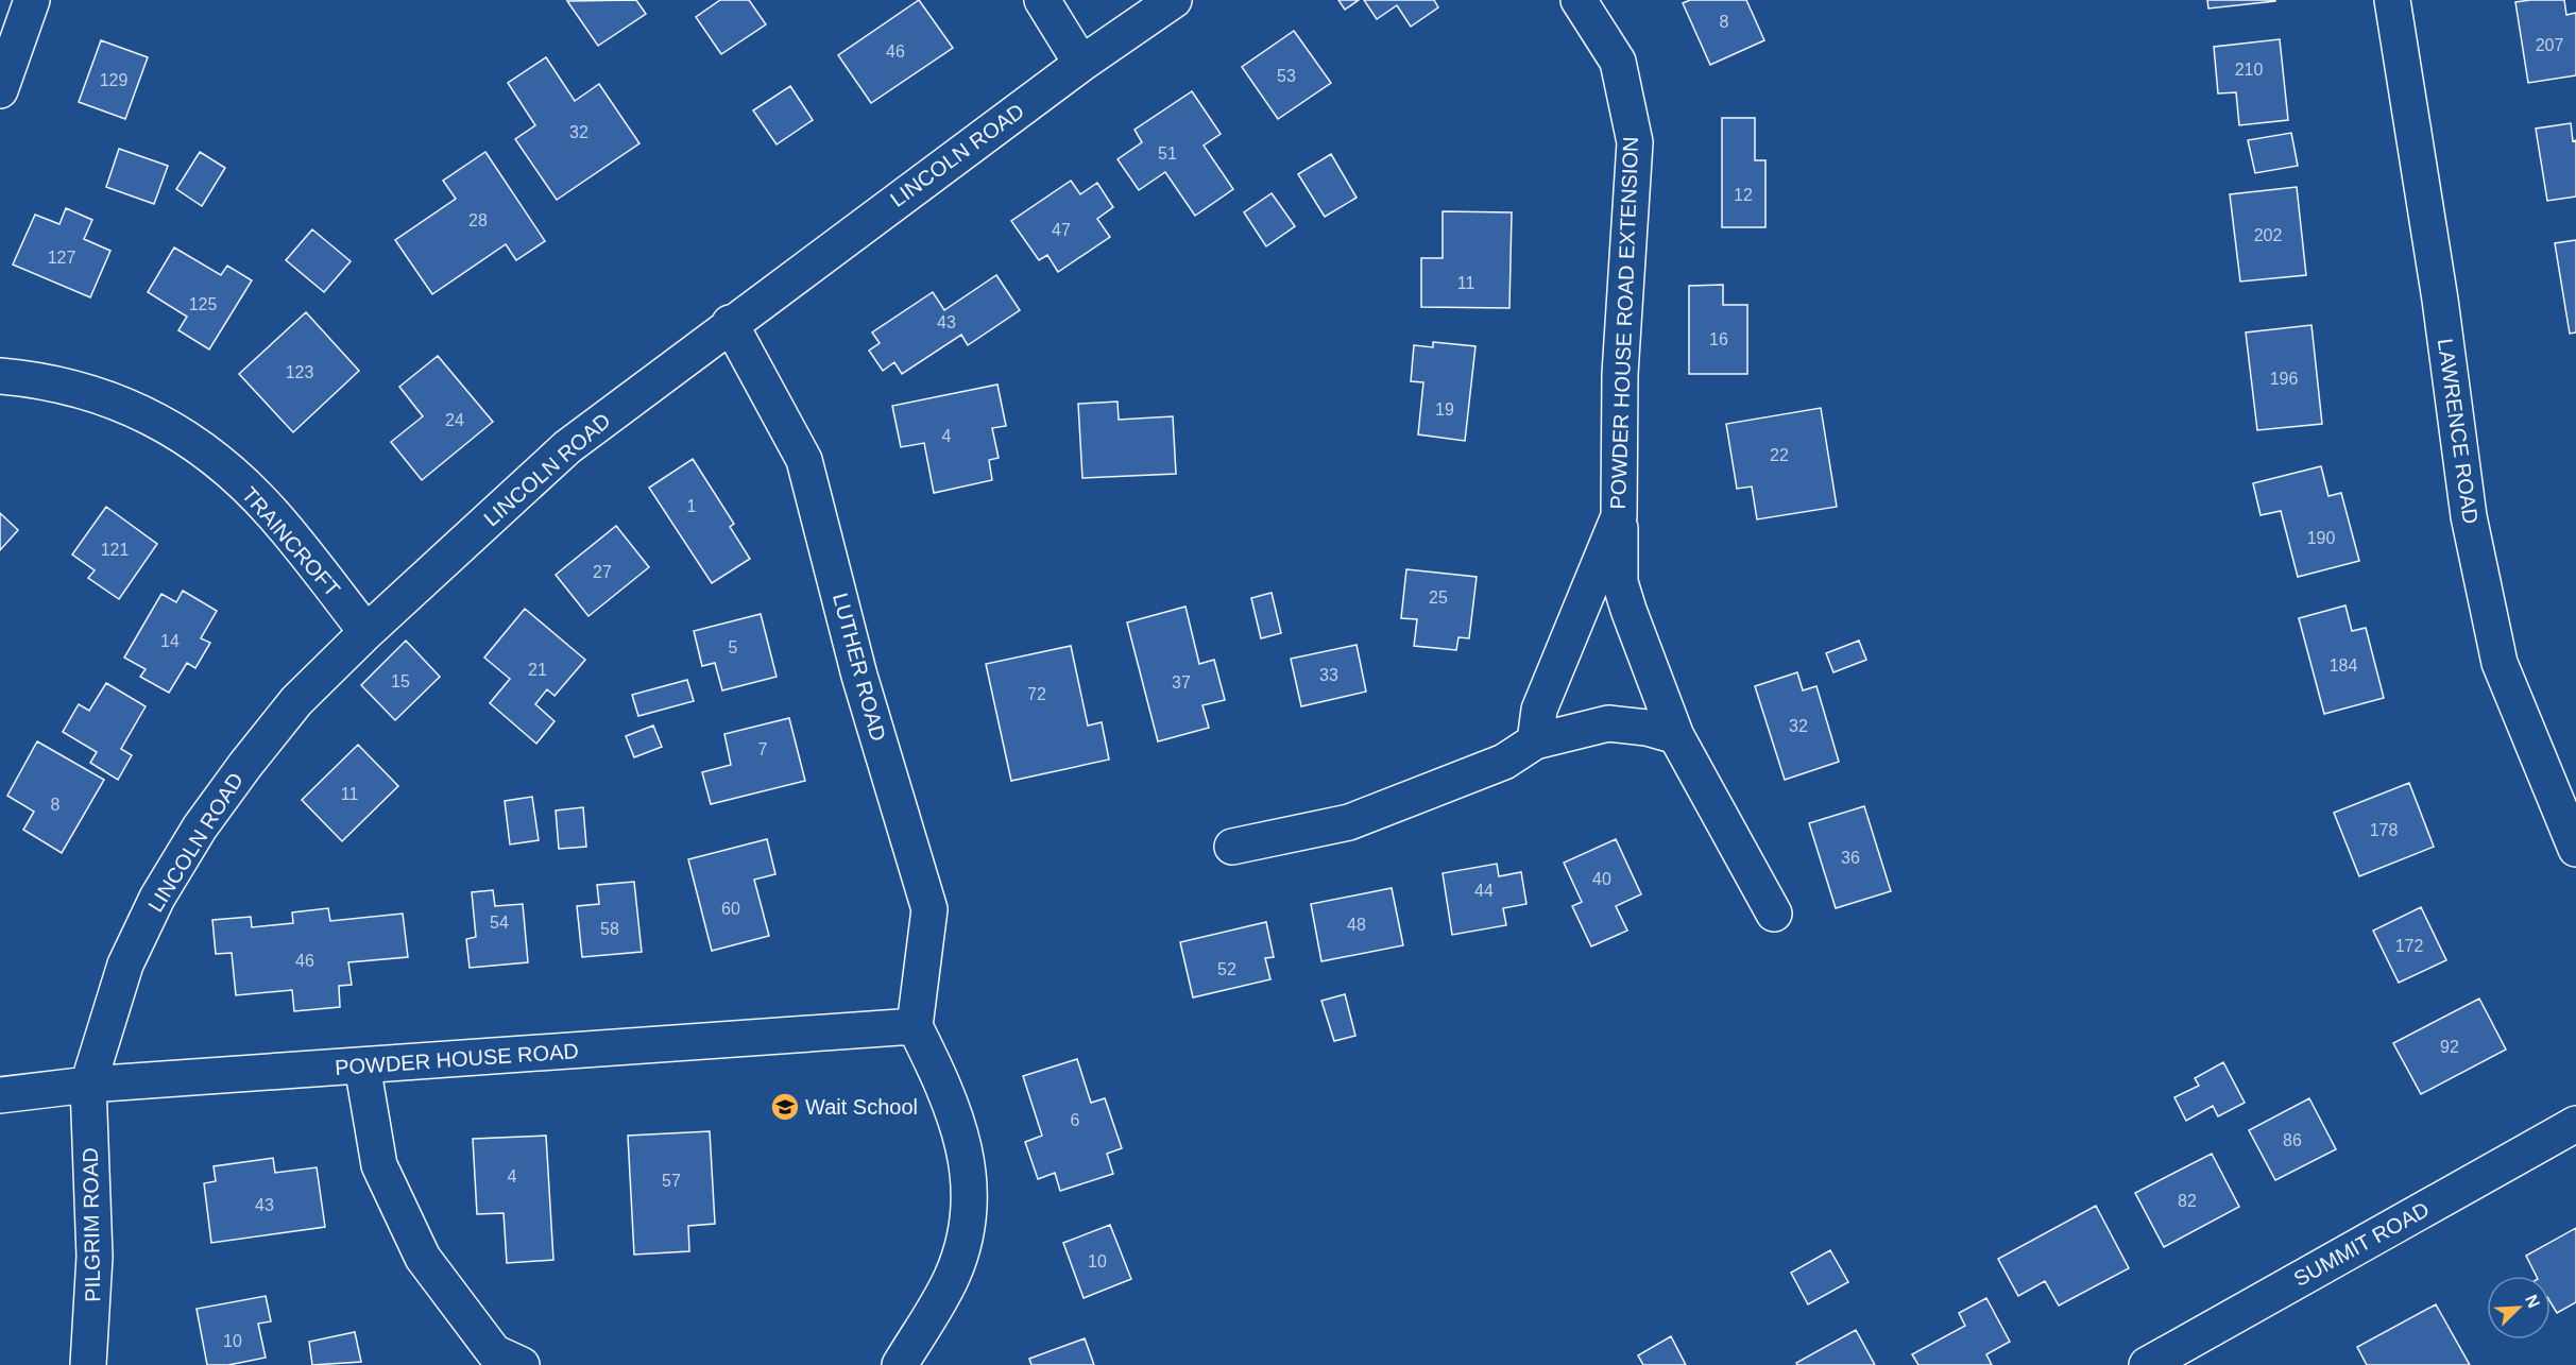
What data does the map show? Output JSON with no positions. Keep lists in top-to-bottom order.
{
  "streets": {
    "street": [
      "LINCOLN ROAD",
      "POWDER HOUSE ROAD EXTENSION",
      "LAWRENCE ROAD",
      "TRAINCROFT",
      "LUTHER ROAD",
      "POWDER HOUSE ROAD",
      "PILGRIM ROAD",
      "SUMMIT ROAD"
    ]
  },
  "crossings": [
    ["LINCOLN ROAD", "TRAINCROFT"],
    ["LINCOLN ROAD", "LUTHER ROAD"],
    ["LINCOLN ROAD", "POWDER HOUSE ROAD"],
    ["LINCOLN ROAD", "PILGRIM ROAD"],
    ["LUTHER ROAD", "POWDER HOUSE ROAD"],
    ["POWDER HOUSE ROAD", "PILGRIM ROAD"]
  ],
  "places": {
    "school or university": ["Wait School"]
  },
  "house_numbers": [
    "8",
    "207",
    "46",
    "210",
    "53",
    "129",
    "32",
    "51",
    "12",
    "28",
    "47",
    "202",
    "127",
    "11",
    "125",
    "43",
    "16",
    "123",
    "196",
    "19",
    "24",
    "4",
    "22",
    "1",
    "190",
    "121",
    "27",
    "25",
    "14",
    "5",
    "184",
    "21",
    "33",
    "15",
    "37",
    "72",
    "32",
    "7",
    "11",
    "8",
    "178",
    "36",
    "40",
    "44",
    "60",
    "54",
    "48",
    "58",
    "172",
    "46",
    "52",
    "92",
    "6",
    "86",
    "4",
    "57",
    "82",
    "43",
    "10",
    "10"
  ],
  "north": "top right"
}
